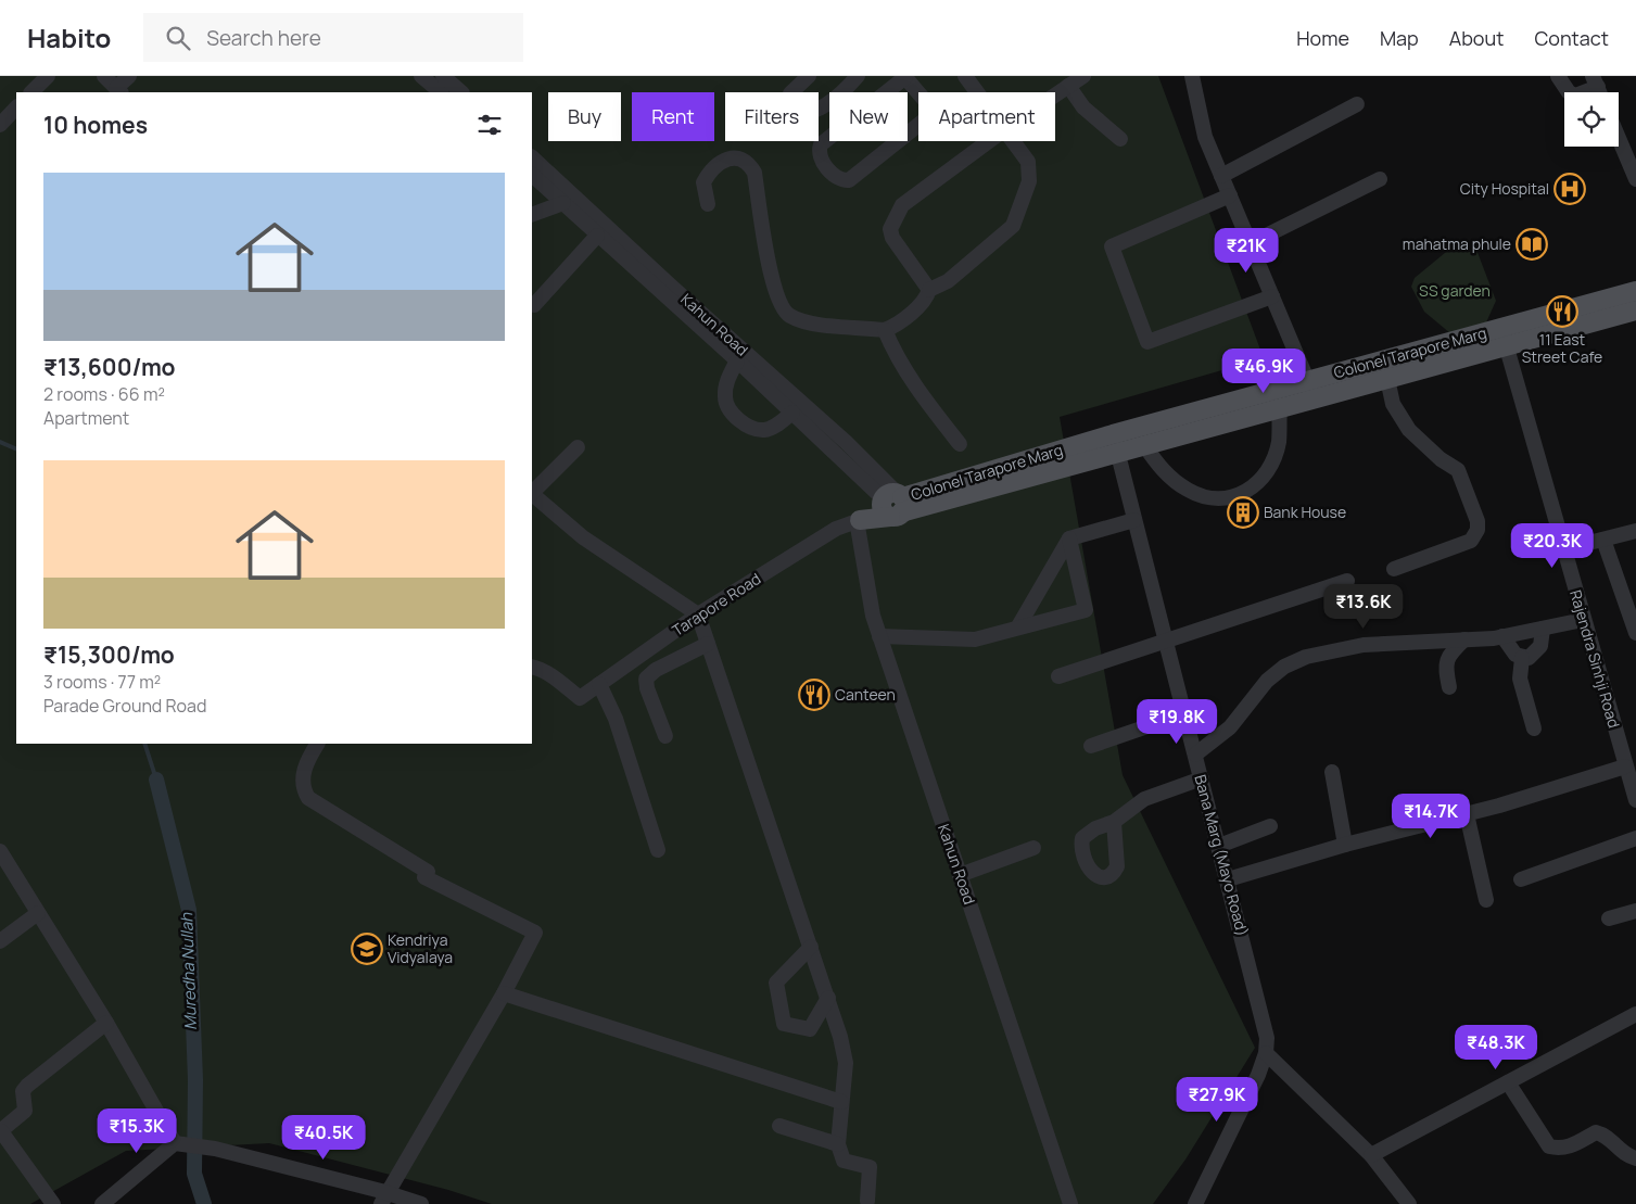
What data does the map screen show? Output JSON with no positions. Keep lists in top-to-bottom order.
{
  "streets": {
    "main road": ["Colonel Tarapore Marg"],
    "street": [
      "Kahun Road",
      "Tarapore Road",
      "Rajendra Sinhji Road",
      "Bana Marg (Mayo Road)"
    ]
  },
  "crossings": [
    ["Kahun Road", "Colonel Tarapore Marg"],
    ["Kahun Road", "Tarapore Road"],
    ["Colonel Tarapore Marg", "Rajendra Sinhji Road"],
    ["Colonel Tarapore Marg", "Bana Marg (Mayo Road)"]
  ],
  "water": ["Muredha Nullah"],
  "parks": ["SS garden"],
  "places": {
    "hospital": ["City Hospital"],
    "library": ["mahatma phule"],
    "restaurant": ["11 East Street Cafe", "Canteen"],
    "building": ["Bank House"],
    "school or university": ["Kendriya Vidyalaya"]
  },
  "page": {
    "header": "Habito",
    "search": "Search here",
    "nav": [
      "Home",
      "Map",
      "About",
      "Contact"
    ],
    "chip": [
      "Buy",
      "Rent",
      "Filters",
      "New",
      "Apartment"
    ],
    "heading": "10 homes",
    "list": [
      {
        "name": "₹13,600/mo",
        "note": "2 rooms · 66 m² · Apartment"
      },
      {
        "name": "₹15,300/mo",
        "note": "3 rooms · 77 m² · Parade Ground Road"
      }
    ],
    "price": [
      "₹21K",
      "₹46.9K",
      "₹20.3K",
      "₹13.6K",
      "₹19.8K",
      "₹14.7K",
      "₹48.3K",
      "₹27.9K",
      "₹15.3K",
      "₹40.5K"
    ]
  }
}
